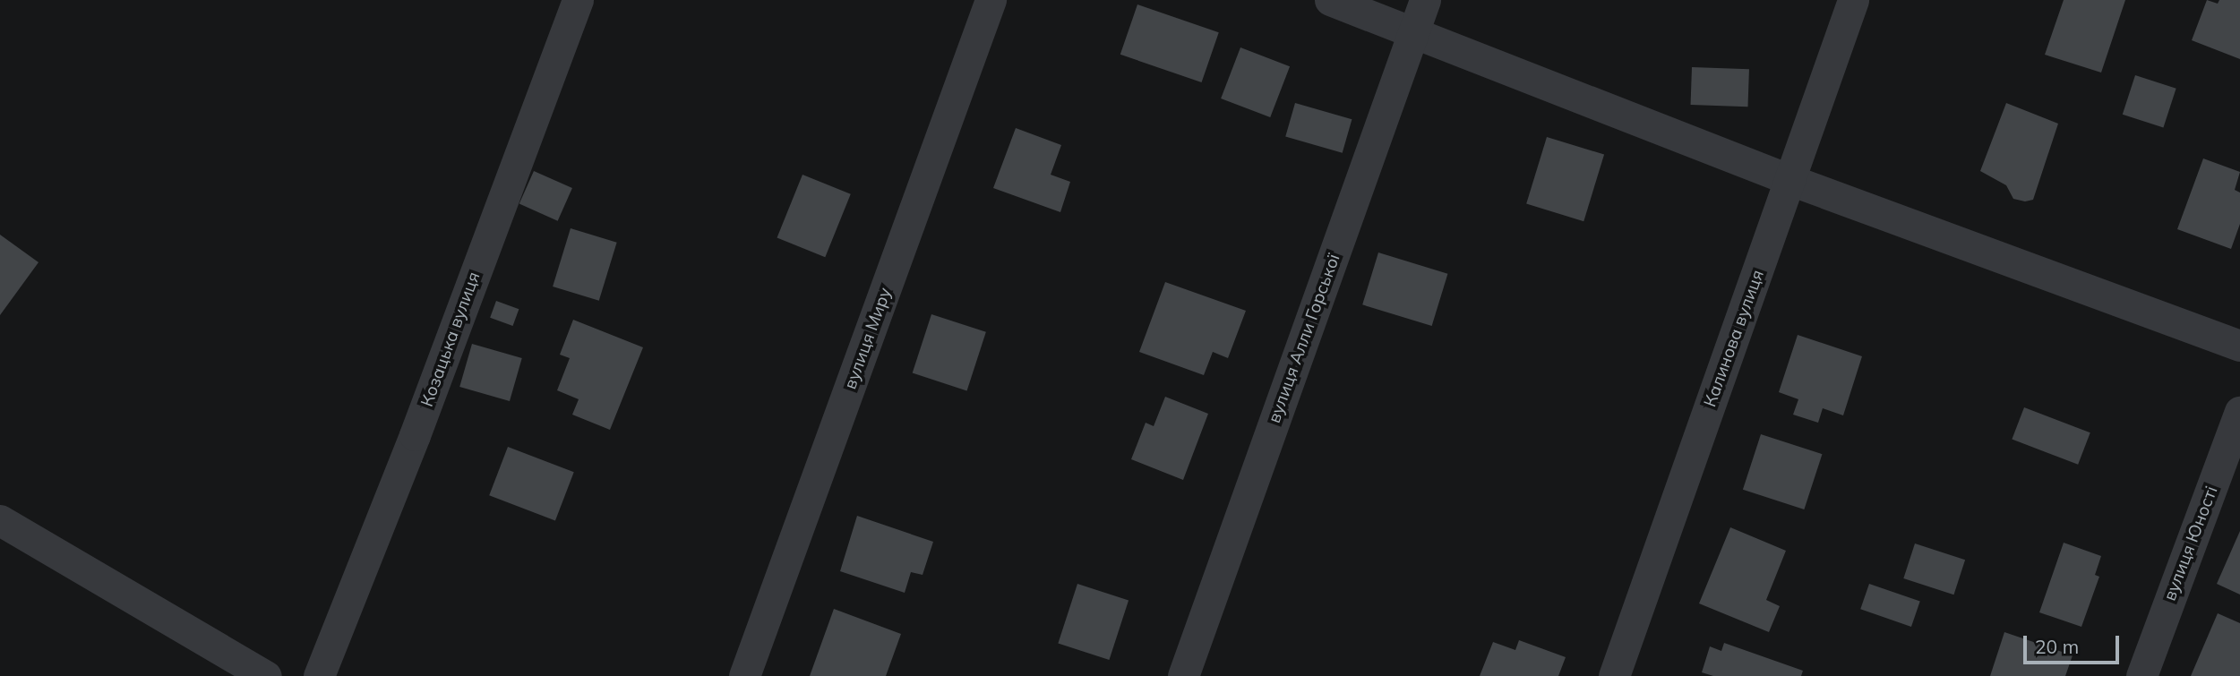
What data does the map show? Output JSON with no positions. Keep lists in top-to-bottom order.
{
  "streets": {
    "street": [
      "вулиця Миру",
      "вулиця Алли Горської",
      "Калинова вулиця",
      "Козацька вулиця",
      "вулиця Юності"
    ]
  },
  "scale_bar": "20 m"
}
